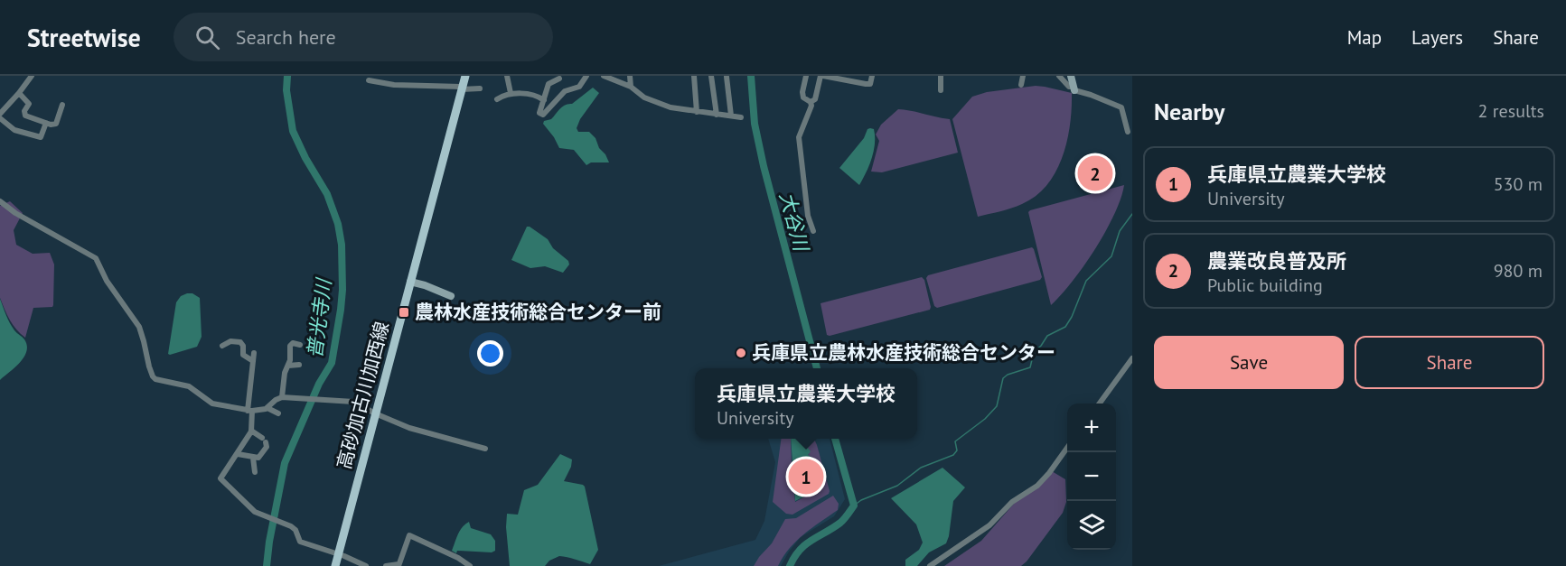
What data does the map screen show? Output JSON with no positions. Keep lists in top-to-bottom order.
{
  "streets": {
    "main road": ["高砂加古川加西線"]
  },
  "water": ["大谷川", "普光寺川"],
  "places": {
    "transit": ["農林水産技術総合センター前"],
    "other": ["兵庫県立農林水産技術総合センター"]
  },
  "page": {
    "header": "Streetwise",
    "search": "Search here",
    "nav": ["Map", "Layers", "Share"],
    "heading": ["Nearby", "2 results"],
    "list": [
      {
        "mark": "1",
        "name": "兵庫県立農業大学校",
        "note": "University",
        "value": "530 m"
      },
      {
        "mark": "2",
        "name": "農業改良普及所",
        "note": "Public building",
        "value": "980 m"
      }
    ],
    "pins": ["2", "1"],
    "buttons": ["Save", "Share"],
    "popup": ["兵庫県立農業大学校", "University"],
    "map_buttons": ["+", "−"]
  }
}
